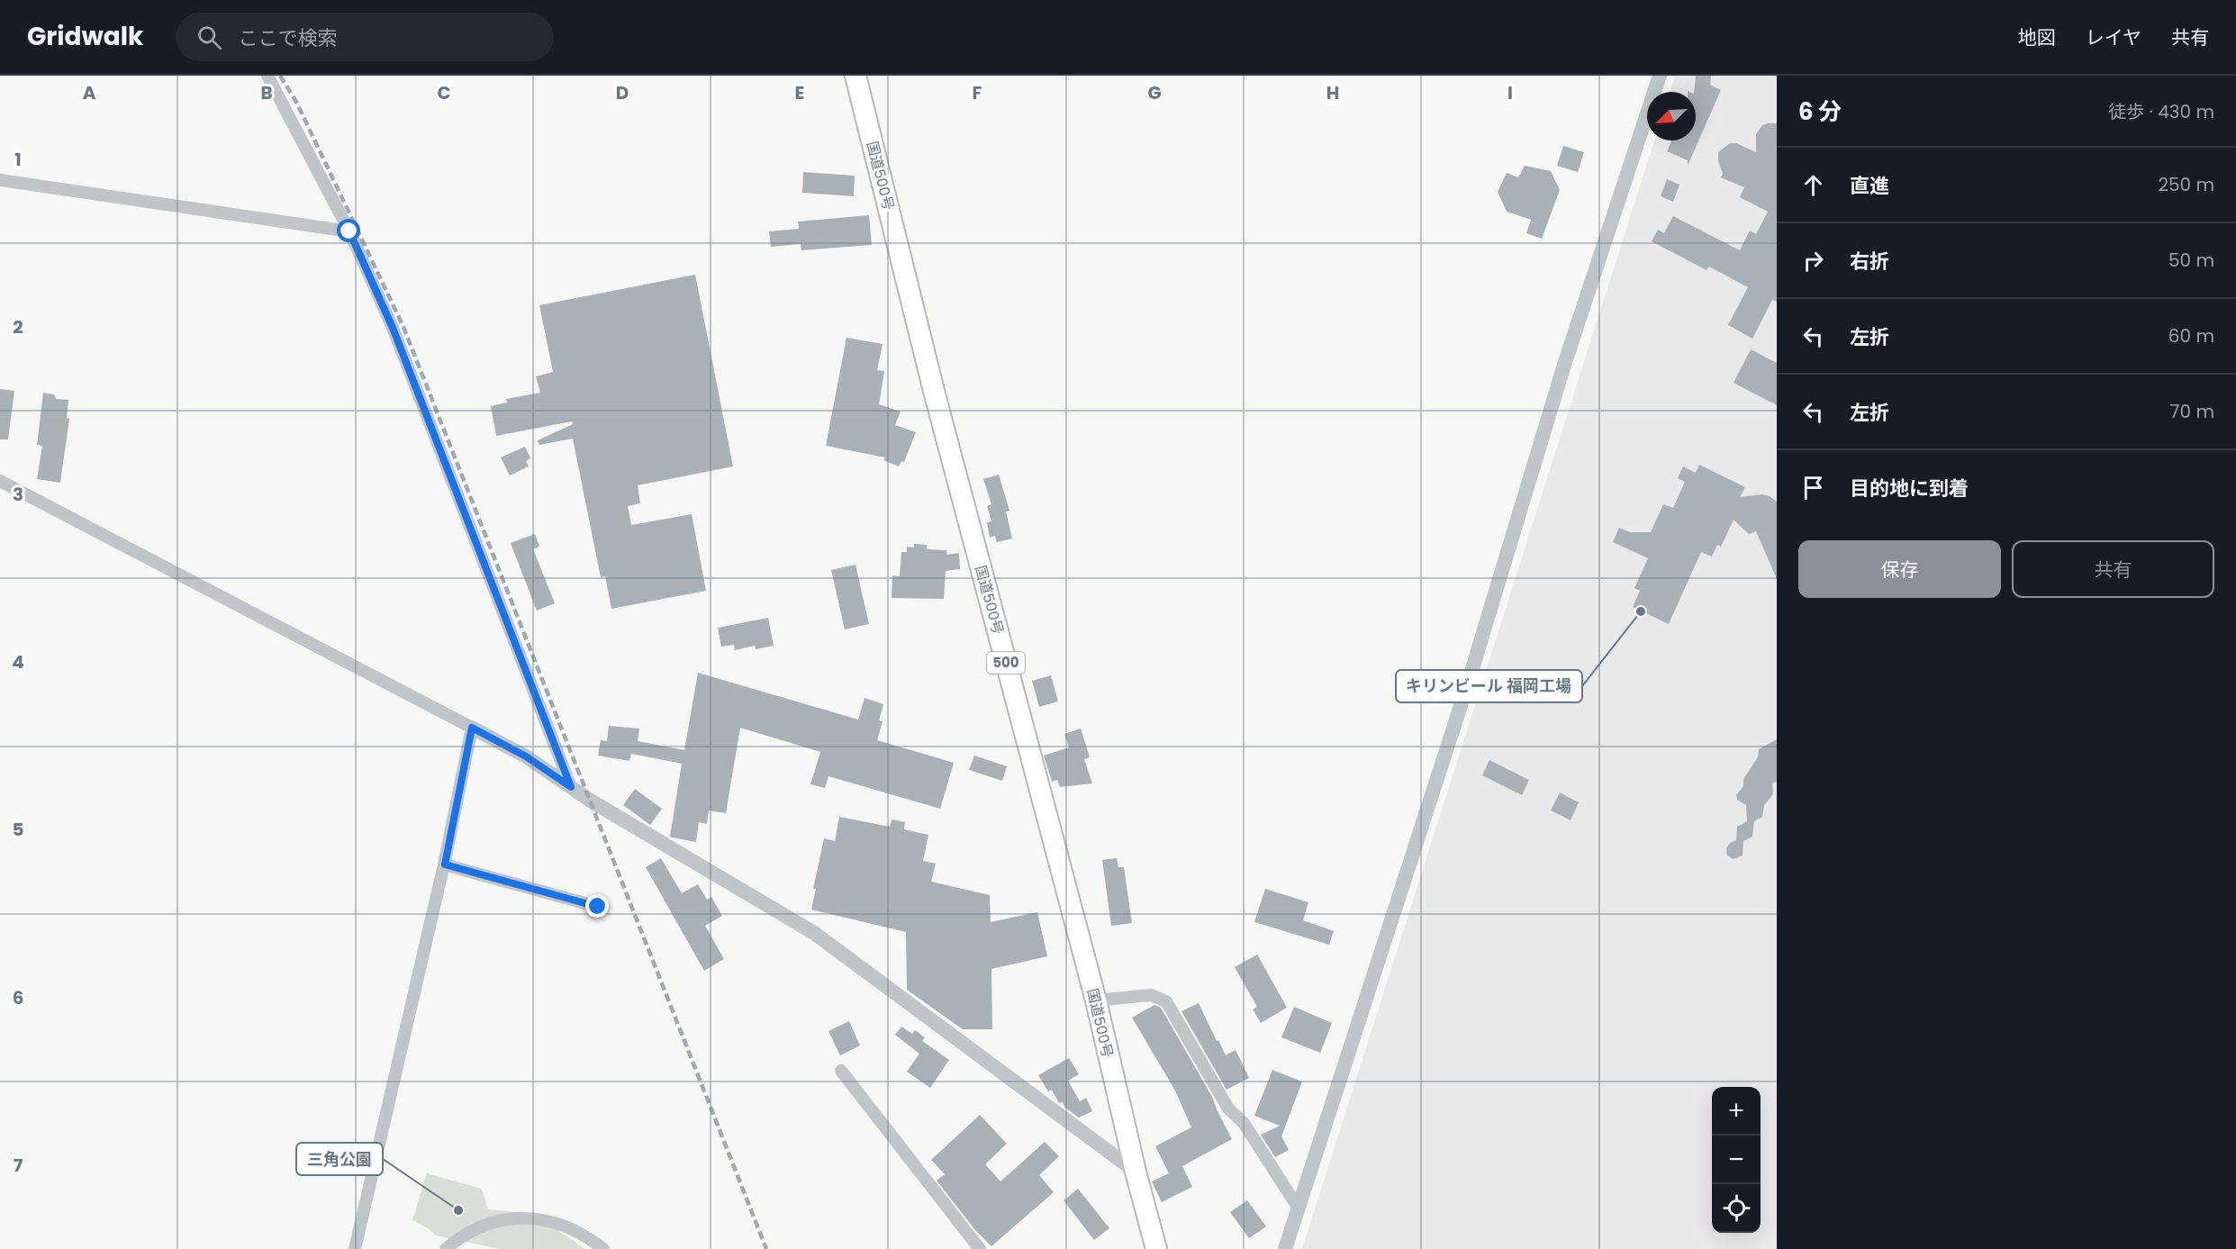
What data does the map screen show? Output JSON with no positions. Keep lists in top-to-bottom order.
{
  "streets": {
    "highway": ["国道500号", "500"]
  },
  "places": ["キリンビール 福岡工場", "三角公園"],
  "north": "bottom left",
  "page": {
    "header": "Gridwalk",
    "search": "ここで検索",
    "nav": ["地図", "レイヤ", "共有"],
    "heading": ["6 分", "徒歩 · 430 m"],
    "list": [
      ["直進", "250 m"],
      ["右折", "50 m"],
      ["左折", "60 m"],
      ["左折", "70 m"],
      "目的地に到着"
    ],
    "buttons": ["保存", "共有"],
    "map_buttons": ["+", "−"]
  },
  "grid": {
    "columns": [
      "A",
      "B",
      "C",
      "D",
      "E",
      "F",
      "G",
      "H",
      "I"
    ],
    "rows": [
      "1",
      "2",
      "3",
      "4",
      "5",
      "6",
      "7"
    ]
  }
}
